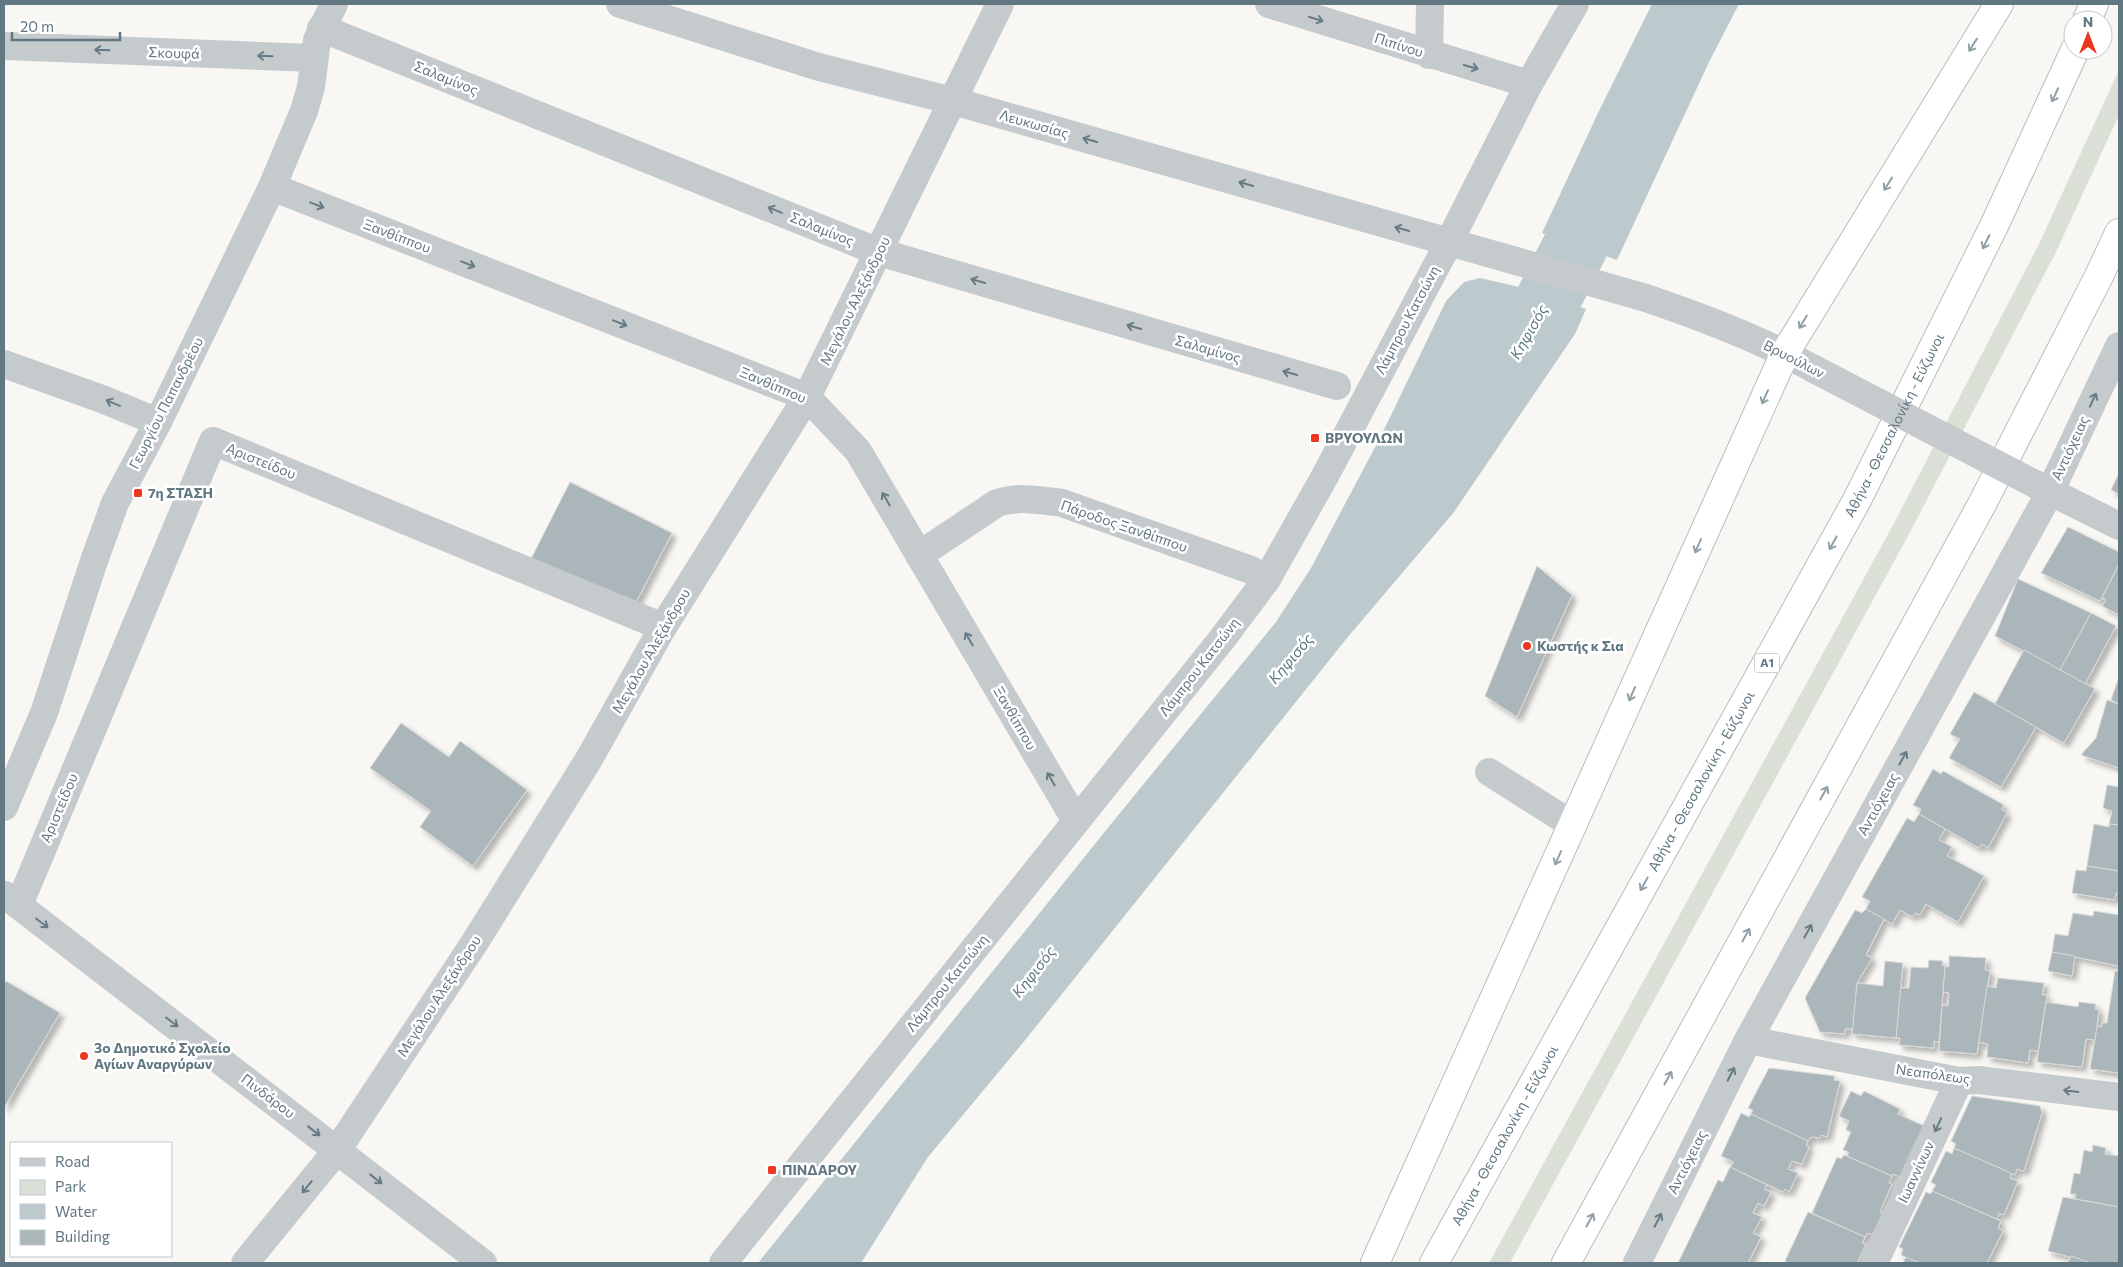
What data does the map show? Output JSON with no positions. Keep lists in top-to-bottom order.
{
  "streets": {
    "highway": ["Αθήνα - Θεσσαλονίκη - Εύζωνοι", "Α1"],
    "street": [
      "Πιπίνου",
      "Σκουφά",
      "Σαλαμίνος",
      "Λευκωσίας",
      "Ξανθίππου",
      "Μεγάλου Αλεξάνδρου",
      "Λάμπρου Κατσώνη",
      "Βρυούλων",
      "Γεωργίου Παπανδρέου",
      "Αντιόχειας",
      "Αριστείδου",
      "Πάροδος Ξανθίππου",
      "Νεαπόλεως",
      "Πινδάρου",
      "Ιωαννίνων"
    ]
  },
  "crossings": [
    ["Πιπίνου", "Λάμπρου Κατσώνη"],
    ["Σκουφά", "Γεωργίου Παπανδρέου"],
    ["Σαλαμίνος", "Μεγάλου Αλεξάνδρου"],
    ["Σαλαμίνος", "Γεωργίου Παπανδρέου"],
    ["Λευκωσίας", "Μεγάλου Αλεξάνδρου"],
    ["Λευκωσίας", "Λάμπρου Κατσώνη"],
    ["Λευκωσίας", "Βρυούλων"],
    ["Ξανθίππου", "Μεγάλου Αλεξάνδρου"],
    ["Ξανθίππου", "Λάμπρου Κατσώνη"],
    ["Ξανθίππου", "Γεωργίου Παπανδρέου"],
    ["Ξανθίππου", "Πάροδος Ξανθίππου"],
    ["Μεγάλου Αλεξάνδρου", "Αριστείδου"],
    ["Μεγάλου Αλεξάνδρου", "Πινδάρου"],
    ["Λάμπρου Κατσώνη", "Βρυούλων"],
    ["Βρυούλων", "Αντιόχειας"],
    ["Αντιόχειας", "Νεαπόλεως"],
    ["Αριστείδου", "Πινδάρου"],
    ["Νεαπόλεως", "Ιωαννίνων"]
  ],
  "one_way": [
    "Πιπίνου",
    "Σκουφά",
    "Σαλαμίνος",
    "Λευκωσίας",
    "Αντιόχειας",
    "Νεαπόλεως",
    "Πινδάρου",
    "Ιωαννίνων"
  ],
  "water": ["Κηφισός"],
  "places": {
    "transit": ["ΒΡΥΟΥΛΩΝ", "7η ΣΤΑΣΗ", "ΠΙΝΔΑΡΟΥ"],
    "other": ["Κωστής κ Σια", "3ο Δημοτικό Σχολείο Αγίων Αναργύρων"]
  },
  "legend": [
    "Road",
    "Park",
    "Water",
    "Building"
  ],
  "scale_bar": "20 m",
  "north": "top"
}
